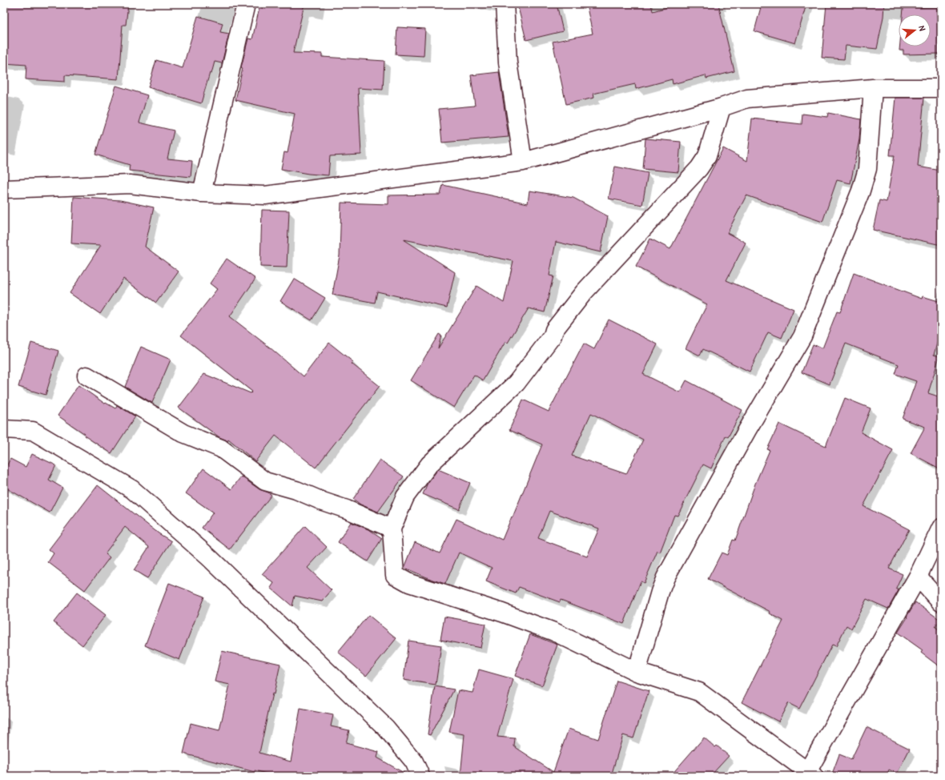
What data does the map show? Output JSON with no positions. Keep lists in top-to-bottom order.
{
  "north": "right"
}
